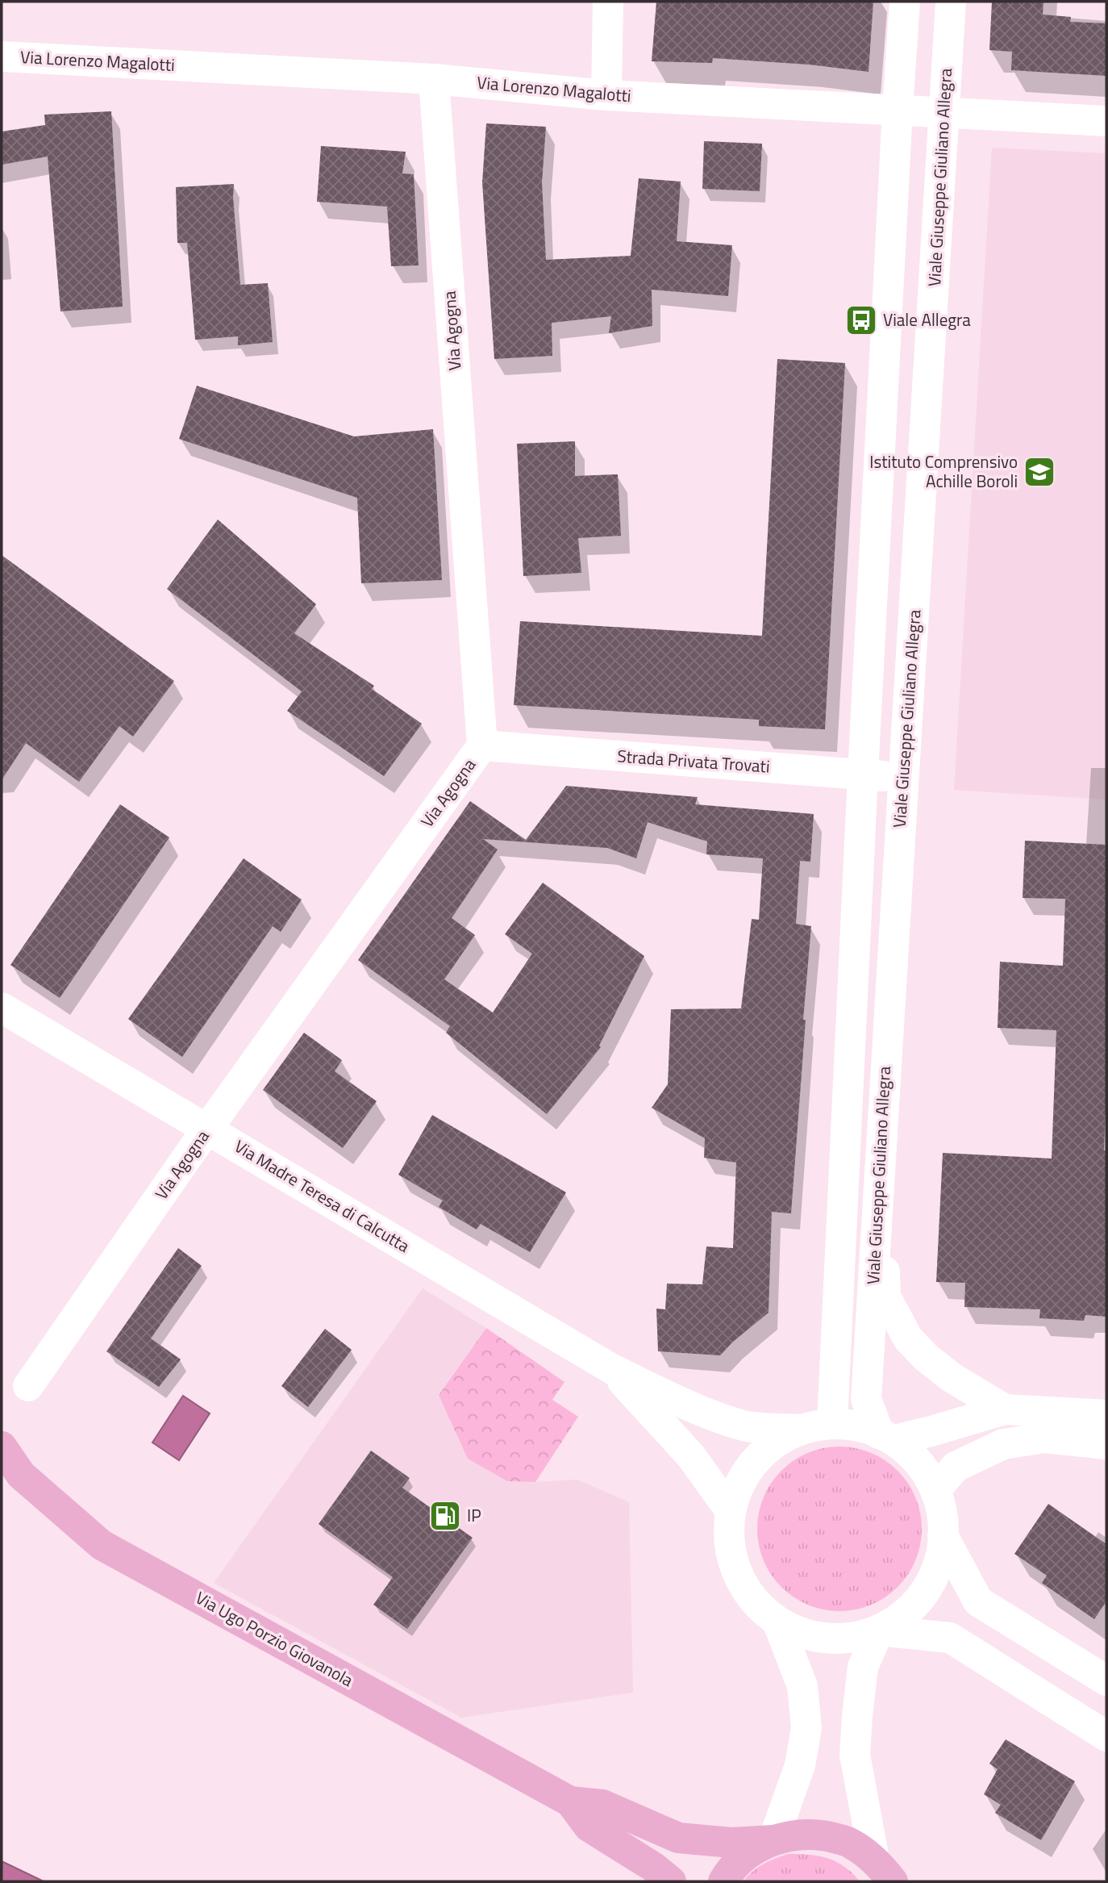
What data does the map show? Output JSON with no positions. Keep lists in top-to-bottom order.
{
  "streets": {
    "main road": ["Via Ugo Porzio Giovanola"],
    "street": [
      "Via Lorenzo Magalotti",
      "Viale Giuseppe Giuliano Allegra",
      "Via Agogna",
      "Strada Privata Trovati",
      "Via Madre Teresa di Calcutta"
    ]
  },
  "crossings": [
    ["Via Lorenzo Magalotti", "Viale Giuseppe Giuliano Allegra"],
    ["Via Lorenzo Magalotti", "Via Agogna"],
    ["Viale Giuseppe Giuliano Allegra", "Strada Privata Trovati"],
    ["Via Agogna", "Strada Privata Trovati"],
    ["Via Agogna", "Via Madre Teresa di Calcutta"]
  ],
  "places": {
    "bus stop": ["Viale Allegra"],
    "school or university": ["Istituto Comprensivo Achille Boroli"],
    "fuel station": ["IP"]
  }
}
